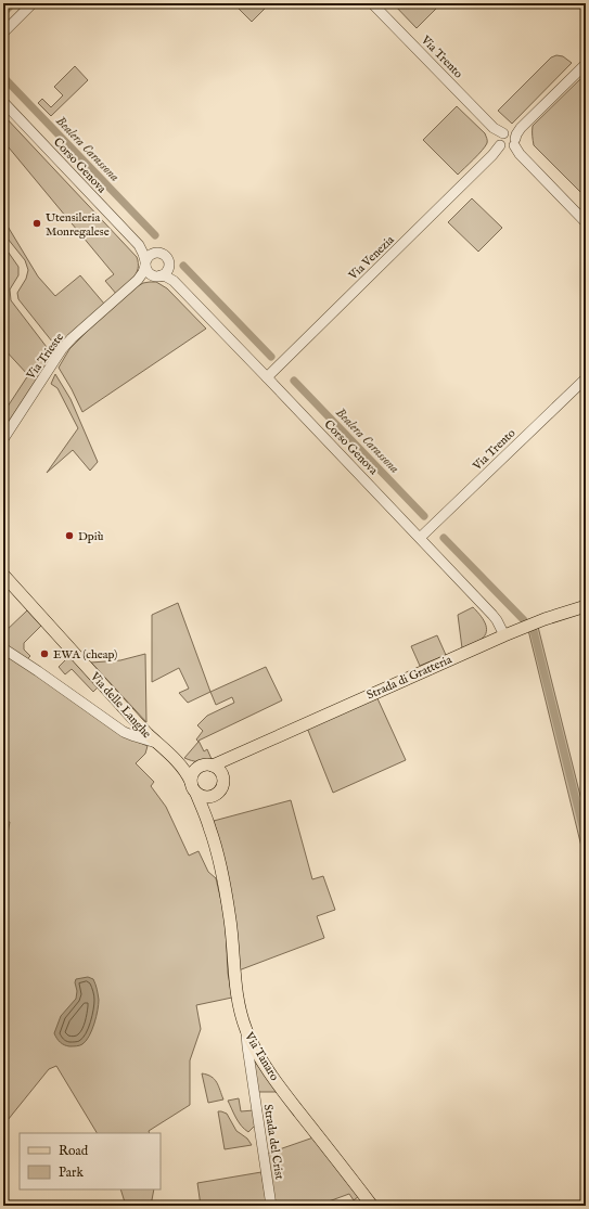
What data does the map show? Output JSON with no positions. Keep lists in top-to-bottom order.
{
  "streets": {
    "main road": ["Strada di Gratteria", "Via delle Langhe", "Via Tanaro"],
    "street": [
      "Via Trento",
      "Corso Genova",
      "Via Venezia",
      "Via Trieste",
      "Strada del Crist"
    ]
  },
  "crossings": [
    ["Via Trento", "Corso Genova"],
    ["Via Trento", "Via Venezia"],
    ["Corso Genova", "Via Venezia"],
    ["Corso Genova", "Via Trieste"],
    ["Corso Genova", "Strada di Gratteria"],
    ["Strada di Gratteria", "Via delle Langhe"],
    ["Strada di Gratteria", "Via Tanaro"],
    ["Via delle Langhe", "Via Tanaro"],
    ["Via Tanaro", "Strada del Crist"]
  ],
  "water": ["Bealera Carassona"],
  "places": ["Utensileria Monregalese", "Dpiù", "EWA (cheap)"],
  "legend": ["Road", "Park"]
}
